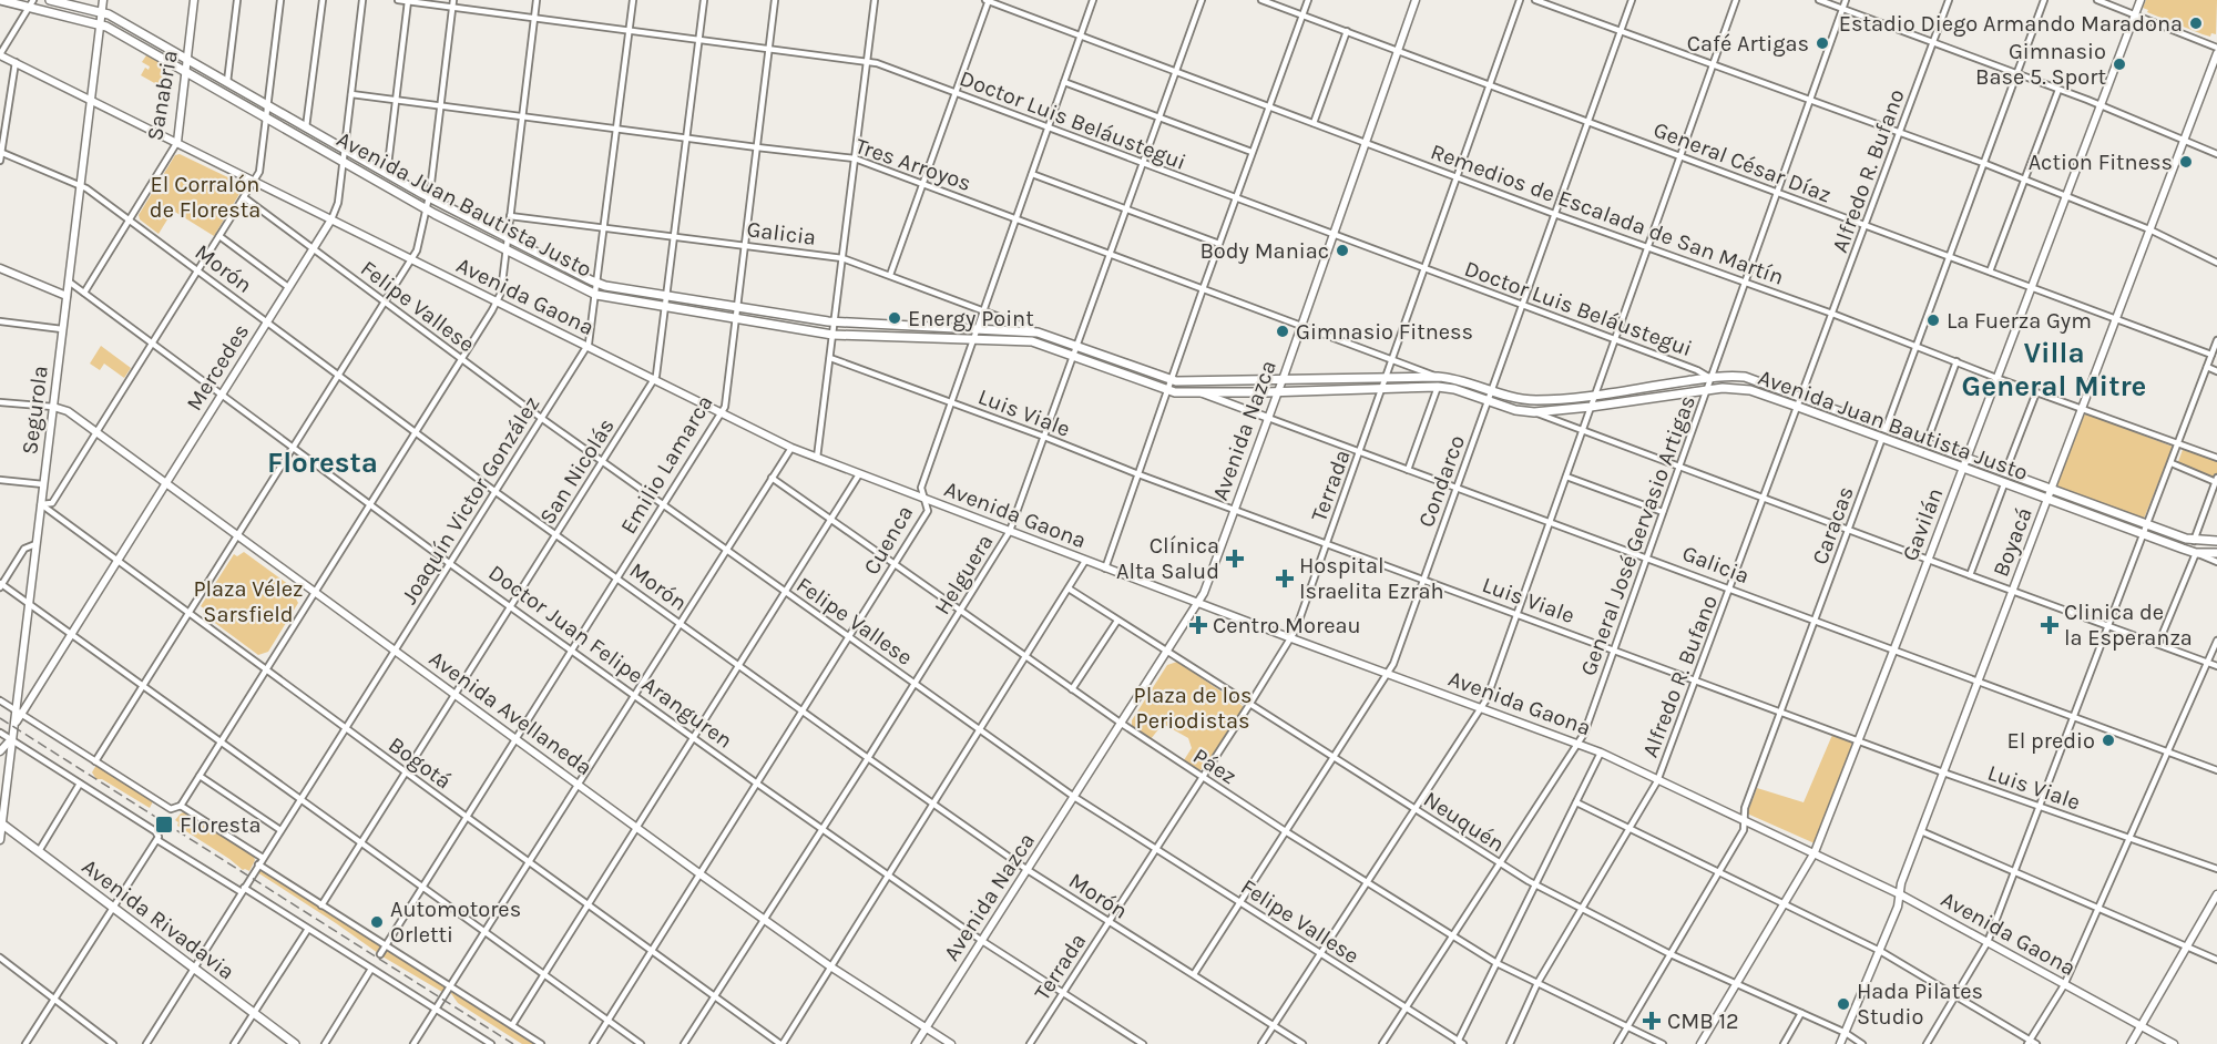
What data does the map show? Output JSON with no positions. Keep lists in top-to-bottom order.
{
  "streets": {
    "main road": [
      "Sanabria",
      "Avenida Juan Bautista Justo",
      "Galicia",
      "Avenida Gaona",
      "Mercedes",
      "Segurola",
      "Avenida Nazca",
      "Gavilán",
      "Boyacá",
      "Avenida Avellaneda",
      "Avenida Rivadavia"
    ],
    "street": [
      "Doctor Luis Beláustegui",
      "General César Díaz",
      "Tres Arroyos",
      "Alfredo R. Bufano",
      "Remedios de Escalada de San Martín",
      "Morón",
      "Felipe Vallese",
      "Luis Viale",
      "Emilio Lamarca",
      "San Nicolás",
      "Condarco",
      "Terrada",
      "Joaquín Victor González",
      "Caracas",
      "General José Gervasio Artigas",
      "Cuenca",
      "Helguera",
      "Doctor Juan Felipe Aranguren",
      "Bogotá",
      "Páez",
      "Neuquén"
    ]
  },
  "crossings": [
    ["Sanabria", "Avenida Juan Bautista Justo"],
    ["Sanabria", "Morón"],
    ["Sanabria", "Avenida Gaona"],
    ["Sanabria", "Doctor Juan Felipe Aranguren"],
    ["Doctor Luis Beláustegui", "Avenida Juan Bautista Justo"],
    ["Doctor Luis Beláustegui", "Avenida Nazca"],
    ["Doctor Luis Beláustegui", "Emilio Lamarca"],
    ["Doctor Luis Beláustegui", "San Nicolás"],
    ["Doctor Luis Beláustegui", "Condarco"],
    ["Doctor Luis Beláustegui", "Terrada"],
    ["Doctor Luis Beláustegui", "Joaquín Victor González"],
    ["Doctor Luis Beláustegui", "General José Gervasio Artigas"],
    ["Doctor Luis Beláustegui", "Cuenca"],
    ["Doctor Luis Beláustegui", "Helguera"],
    ["General César Díaz", "Alfredo R. Bufano"],
    ["General César Díaz", "Avenida Nazca"],
    ["General César Díaz", "Condarco"],
    ["General César Díaz", "Terrada"],
    ["General César Díaz", "Gavilán"],
    ["General César Díaz", "Caracas"],
    ["General César Díaz", "General José Gervasio Artigas"],
    ["General César Díaz", "Boyacá"],
    ["Tres Arroyos", "Avenida Juan Bautista Justo"],
    ["Tres Arroyos", "Mercedes"],
    ["Tres Arroyos", "Avenida Nazca"],
    ["Tres Arroyos", "Emilio Lamarca"],
    ["Tres Arroyos", "San Nicolás"],
    ["Tres Arroyos", "Terrada"],
    ["Tres Arroyos", "Joaquín Victor González"],
    ["Tres Arroyos", "Cuenca"],
    ["Tres Arroyos", "Helguera"],
    ["Alfredo R. Bufano", "Avenida Juan Bautista Justo"],
    ["Alfredo R. Bufano", "Remedios de Escalada de San Martín"],
    ["Alfredo R. Bufano", "Galicia"],
    ["Alfredo R. Bufano", "Avenida Gaona"],
    ["Alfredo R. Bufano", "Luis Viale"],
    ["Alfredo R. Bufano", "Páez"],
    ["Alfredo R. Bufano", "Neuquén"],
    ["Avenida Juan Bautista Justo", "Galicia"],
    ["Avenida Juan Bautista Justo", "Mercedes"],
    ["Avenida Juan Bautista Justo", "Segurola"],
    ["Avenida Juan Bautista Justo", "Avenida Nazca"],
    ["Avenida Juan Bautista Justo", "Emilio Lamarca"],
    ["Avenida Juan Bautista Justo", "San Nicolás"],
    ["Avenida Juan Bautista Justo", "Condarco"],
    ["Avenida Juan Bautista Justo", "Terrada"],
    ["Avenida Juan Bautista Justo", "Joaquín Victor González"],
    ["Avenida Juan Bautista Justo", "Gavilán"],
    ["Avenida Juan Bautista Justo", "Caracas"],
    ["Avenida Juan Bautista Justo", "General José Gervasio Artigas"],
    ["Avenida Juan Bautista Justo", "Cuenca"],
    ["Avenida Juan Bautista Justo", "Boyacá"],
    ["Avenida Juan Bautista Justo", "Helguera"],
    ["Remedios de Escalada de San Martín", "Avenida Nazca"],
    ["Remedios de Escalada de San Martín", "Condarco"],
    ["Remedios de Escalada de San Martín", "Terrada"],
    ["Remedios de Escalada de San Martín", "Gavilán"],
    ["Remedios de Escalada de San Martín", "Caracas"],
    ["Remedios de Escalada de San Martín", "General José Gervasio Artigas"],
    ["Remedios de Escalada de San Martín", "Cuenca"],
    ["Remedios de Escalada de San Martín", "Boyacá"],
    ["Remedios de Escalada de San Martín", "Helguera"],
    ["Galicia", "Avenida Nazca"],
    ["Galicia", "Emilio Lamarca"],
    ["Galicia", "San Nicolás"],
    ["Galicia", "Condarco"],
    ["Galicia", "Terrada"],
    ["Galicia", "Joaquín Victor González"],
    ["Galicia", "Gavilán"],
    ["Galicia", "Caracas"],
    ["Galicia", "General José Gervasio Artigas"],
    ["Galicia", "Cuenca"],
    ["Galicia", "Boyacá"],
    ["Morón", "Mercedes"],
    ["Morón", "Segurola"],
    ["Morón", "Avenida Nazca"],
    ["Morón", "Emilio Lamarca"],
    ["Morón", "San Nicolás"],
    ["Morón", "Condarco"],
    ["Morón", "Terrada"],
    ["Morón", "Joaquín Victor González"],
    ["Morón", "Cuenca"],
    ["Morón", "Helguera"],
    ["Avenida Gaona", "Mercedes"],
    ["Avenida Gaona", "Segurola"],
    ["Avenida Gaona", "Avenida Nazca"],
    ["Avenida Gaona", "Emilio Lamarca"],
    ["Avenida Gaona", "San Nicolás"],
    ["Avenida Gaona", "Condarco"],
    ["Avenida Gaona", "Terrada"],
    ["Avenida Gaona", "Joaquín Victor González"],
    ["Avenida Gaona", "Gavilán"],
    ["Avenida Gaona", "Caracas"],
    ["Avenida Gaona", "General José Gervasio Artigas"],
    ["Avenida Gaona", "Cuenca"],
    ["Avenida Gaona", "Boyacá"],
    ["Avenida Gaona", "Helguera"],
    ["Felipe Vallese", "Mercedes"],
    ["Felipe Vallese", "Avenida Nazca"],
    ["Felipe Vallese", "Emilio Lamarca"],
    ["Felipe Vallese", "San Nicolás"],
    ["Felipe Vallese", "Condarco"],
    ["Felipe Vallese", "Terrada"],
    ["Felipe Vallese", "Joaquín Victor González"],
    ["Felipe Vallese", "General José Gervasio Artigas"],
    ["Felipe Vallese", "Cuenca"],
    ["Felipe Vallese", "Helguera"],
    ["Mercedes", "Segurola"],
    ["Mercedes", "Doctor Juan Felipe Aranguren"],
    ["Mercedes", "Avenida Avellaneda"],
    ["Mercedes", "Bogotá"],
    ["Segurola", "Doctor Juan Felipe Aranguren"],
    ["Segurola", "Avenida Avellaneda"],
    ["Segurola", "Bogotá"],
    ["Luis Viale", "Avenida Nazca"],
    ["Luis Viale", "Condarco"],
    ["Luis Viale", "Terrada"],
    ["Luis Viale", "Gavilán"],
    ["Luis Viale", "Caracas"],
    ["Luis Viale", "General José Gervasio Artigas"],
    ["Luis Viale", "Cuenca"],
    ["Luis Viale", "Boyacá"],
    ["Luis Viale", "Helguera"],
    ["Avenida Nazca", "Doctor Juan Felipe Aranguren"],
    ["Avenida Nazca", "Avenida Avellaneda"],
    ["Avenida Nazca", "Páez"],
    ["Avenida Nazca", "Neuquén"],
    ["Emilio Lamarca", "Doctor Juan Felipe Aranguren"],
    ["Emilio Lamarca", "Avenida Avellaneda"],
    ["Emilio Lamarca", "Bogotá"],
    ["San Nicolás", "Doctor Juan Felipe Aranguren"],
    ["San Nicolás", "Avenida Avellaneda"],
    ["San Nicolás", "Bogotá"],
    ["Condarco", "Páez"],
    ["Condarco", "Neuquén"],
    ["Terrada", "Doctor Juan Felipe Aranguren"],
    ["Terrada", "Páez"],
    ["Terrada", "Neuquén"],
    ["Joaquín Victor González", "Doctor Juan Felipe Aranguren"],
    ["Joaquín Victor González", "Avenida Avellaneda"],
    ["Joaquín Victor González", "Bogotá"],
    ["Joaquín Victor González", "Avenida Rivadavia"],
    ["Gavilán", "Neuquén"],
    ["Caracas", "Páez"],
    ["Caracas", "Neuquén"],
    ["General José Gervasio Artigas", "Páez"],
    ["General José Gervasio Artigas", "Neuquén"],
    ["Cuenca", "Doctor Juan Felipe Aranguren"],
    ["Cuenca", "Avenida Avellaneda"],
    ["Cuenca", "Bogotá"],
    ["Cuenca", "Páez"],
    ["Boyacá", "Neuquén"],
    ["Helguera", "Doctor Juan Felipe Aranguren"],
    ["Helguera", "Avenida Avellaneda"],
    ["Helguera", "Bogotá"],
    ["Helguera", "Páez"]
  ],
  "districts": ["Villa General Mitre", "Floresta"],
  "parks": ["El Corralón de Floresta", "Plaza Vélez Sarsfield", "Plaza de los Periodistas"],
  "places": {
    "other": [
      "Estadio Diego Armando Maradona",
      "Café Artigas",
      "Gimnasio Base 5. Sport",
      "Action Fitness",
      "Body Maniac",
      "Energy Point",
      "La Fuerza Gym",
      "Gimnasio Fitness",
      "El predio",
      "Automotores Orletti",
      "Hada Pilates Studio"
    ],
    "health": [
      "Clínica Alta Salud",
      "Hospital Israelita Ezrah",
      "Centro Moreau",
      "Clinica de la Esperanza",
      "CMB 12"
    ],
    "transit": ["Floresta"]
  }
}
